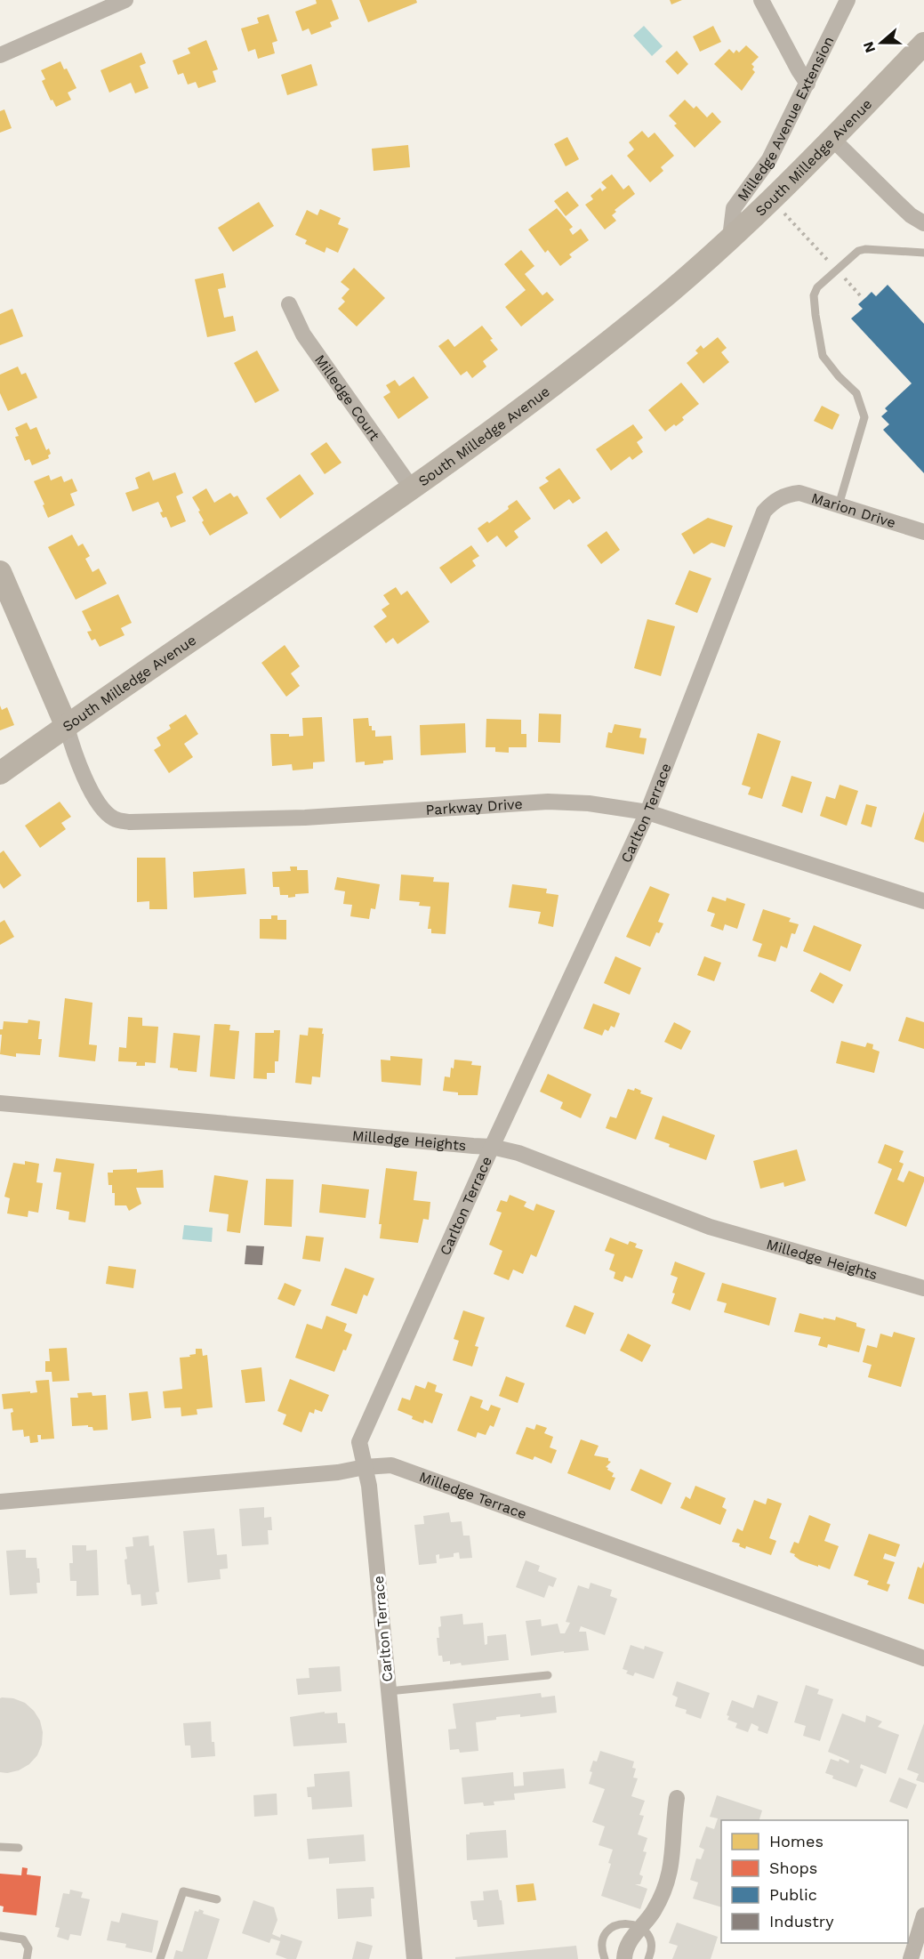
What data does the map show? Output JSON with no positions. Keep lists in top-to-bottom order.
{
  "streets": {
    "main road": ["South Milledge Avenue"],
    "street": [
      "Milledge Avenue Extension",
      "Milledge Court",
      "Marion Drive",
      "Parkway Drive",
      "Carlton Terrace",
      "Milledge Heights",
      "Milledge Terrace"
    ]
  },
  "crossings": [
    ["Milledge Avenue Extension", "South Milledge Avenue"],
    ["South Milledge Avenue", "Milledge Court"],
    ["South Milledge Avenue", "Parkway Drive"],
    ["Marion Drive", "Carlton Terrace"],
    ["Parkway Drive", "Carlton Terrace"],
    ["Carlton Terrace", "Milledge Heights"],
    ["Carlton Terrace", "Milledge Terrace"]
  ],
  "legend": [
    "Homes",
    "Shops",
    "Public",
    "Industry"
  ],
  "north": "left"
}
